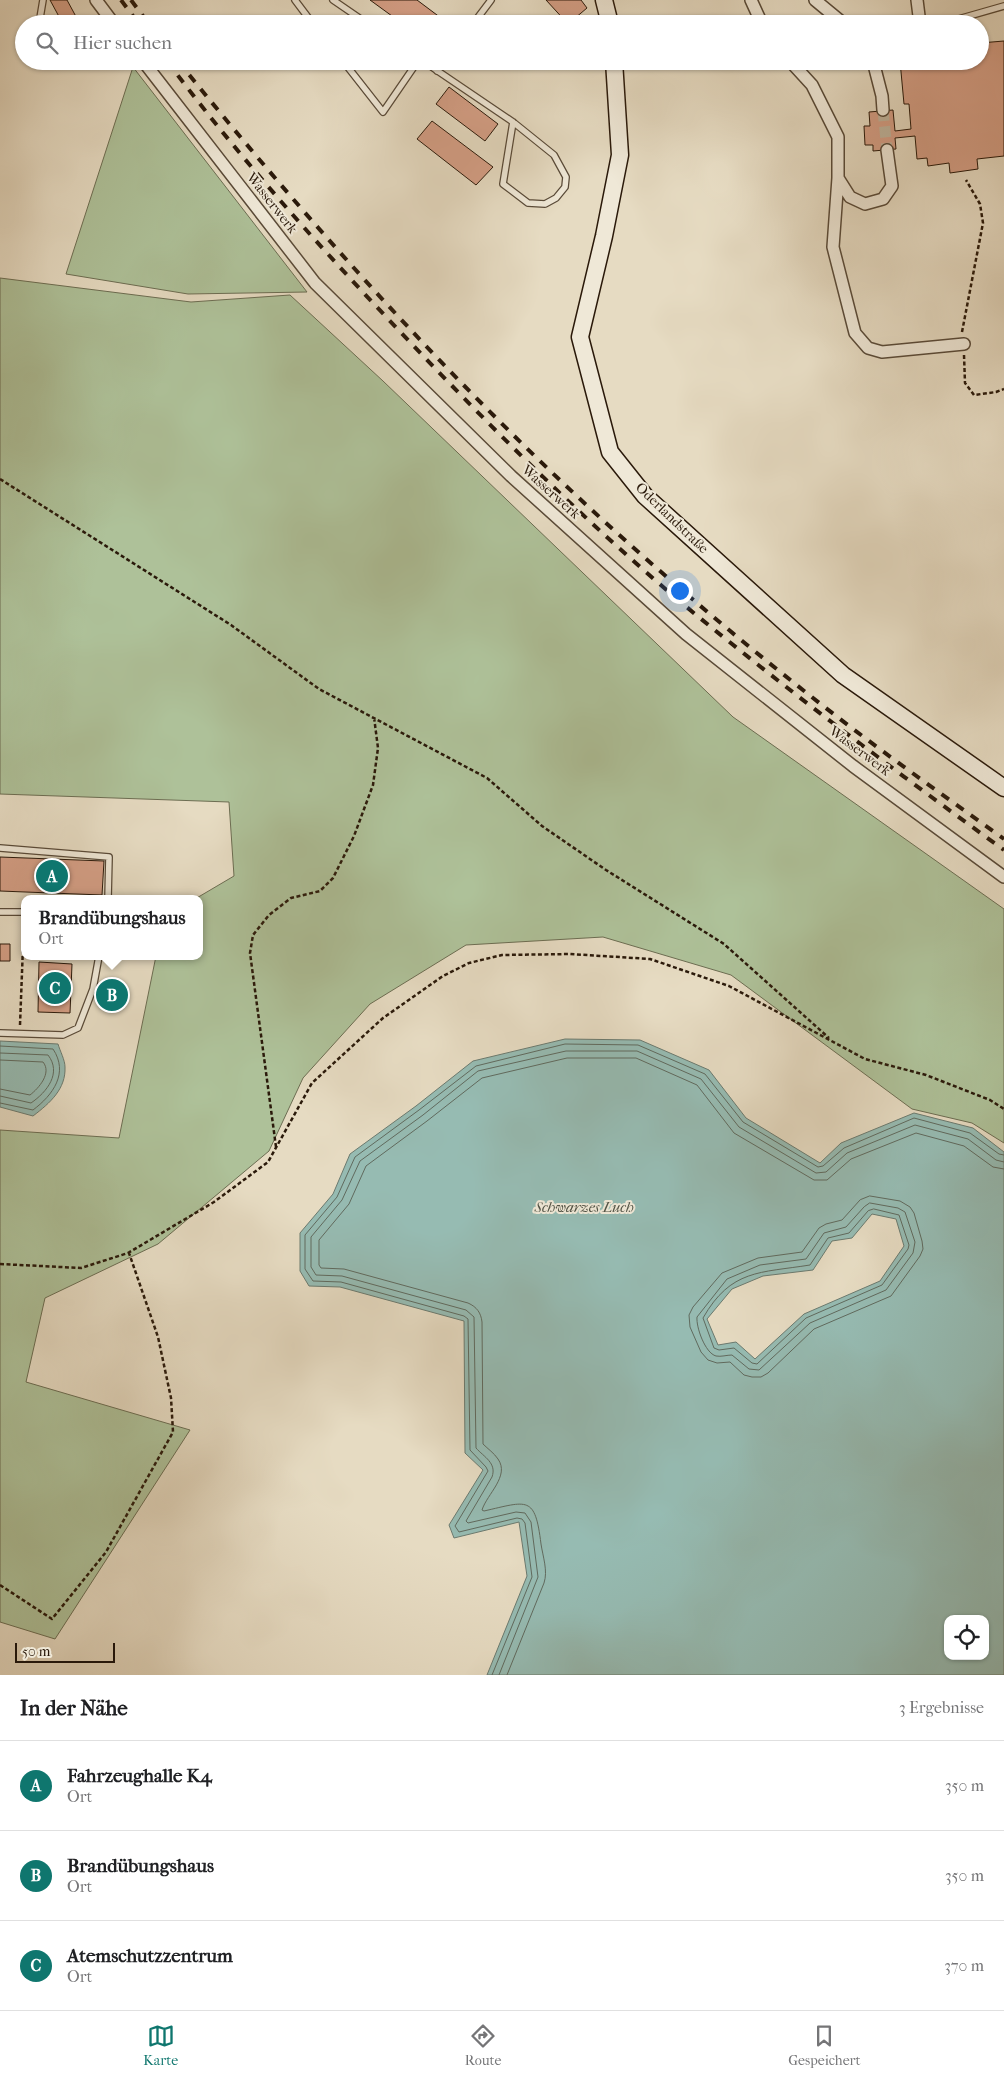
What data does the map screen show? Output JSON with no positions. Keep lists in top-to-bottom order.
{
  "streets": {
    "street": ["Wasserwerk", "Oderlandstraße"]
  },
  "water": ["Schwarzes Luch"],
  "scale_bar": "50 m",
  "page": {
    "search": "Hier suchen",
    "pins": ["A", "C", "B"],
    "popup": ["Brandübungshaus", "Ort"],
    "scale": "50 m",
    "heading": ["In der Nähe", "3 Ergebnisse"],
    "list": [
      {
        "mark": "A",
        "name": "Fahrzeughalle K4",
        "note": "Ort",
        "value": "350 m"
      },
      {
        "mark": "B",
        "name": "Brandübungshaus",
        "note": "Ort",
        "value": "350 m"
      },
      {
        "mark": "C",
        "name": "Atemschutzzentrum",
        "note": "Ort",
        "value": "370 m"
      }
    ],
    "nav": ["Karte", "Route", "Gespeichert"]
  }
}
